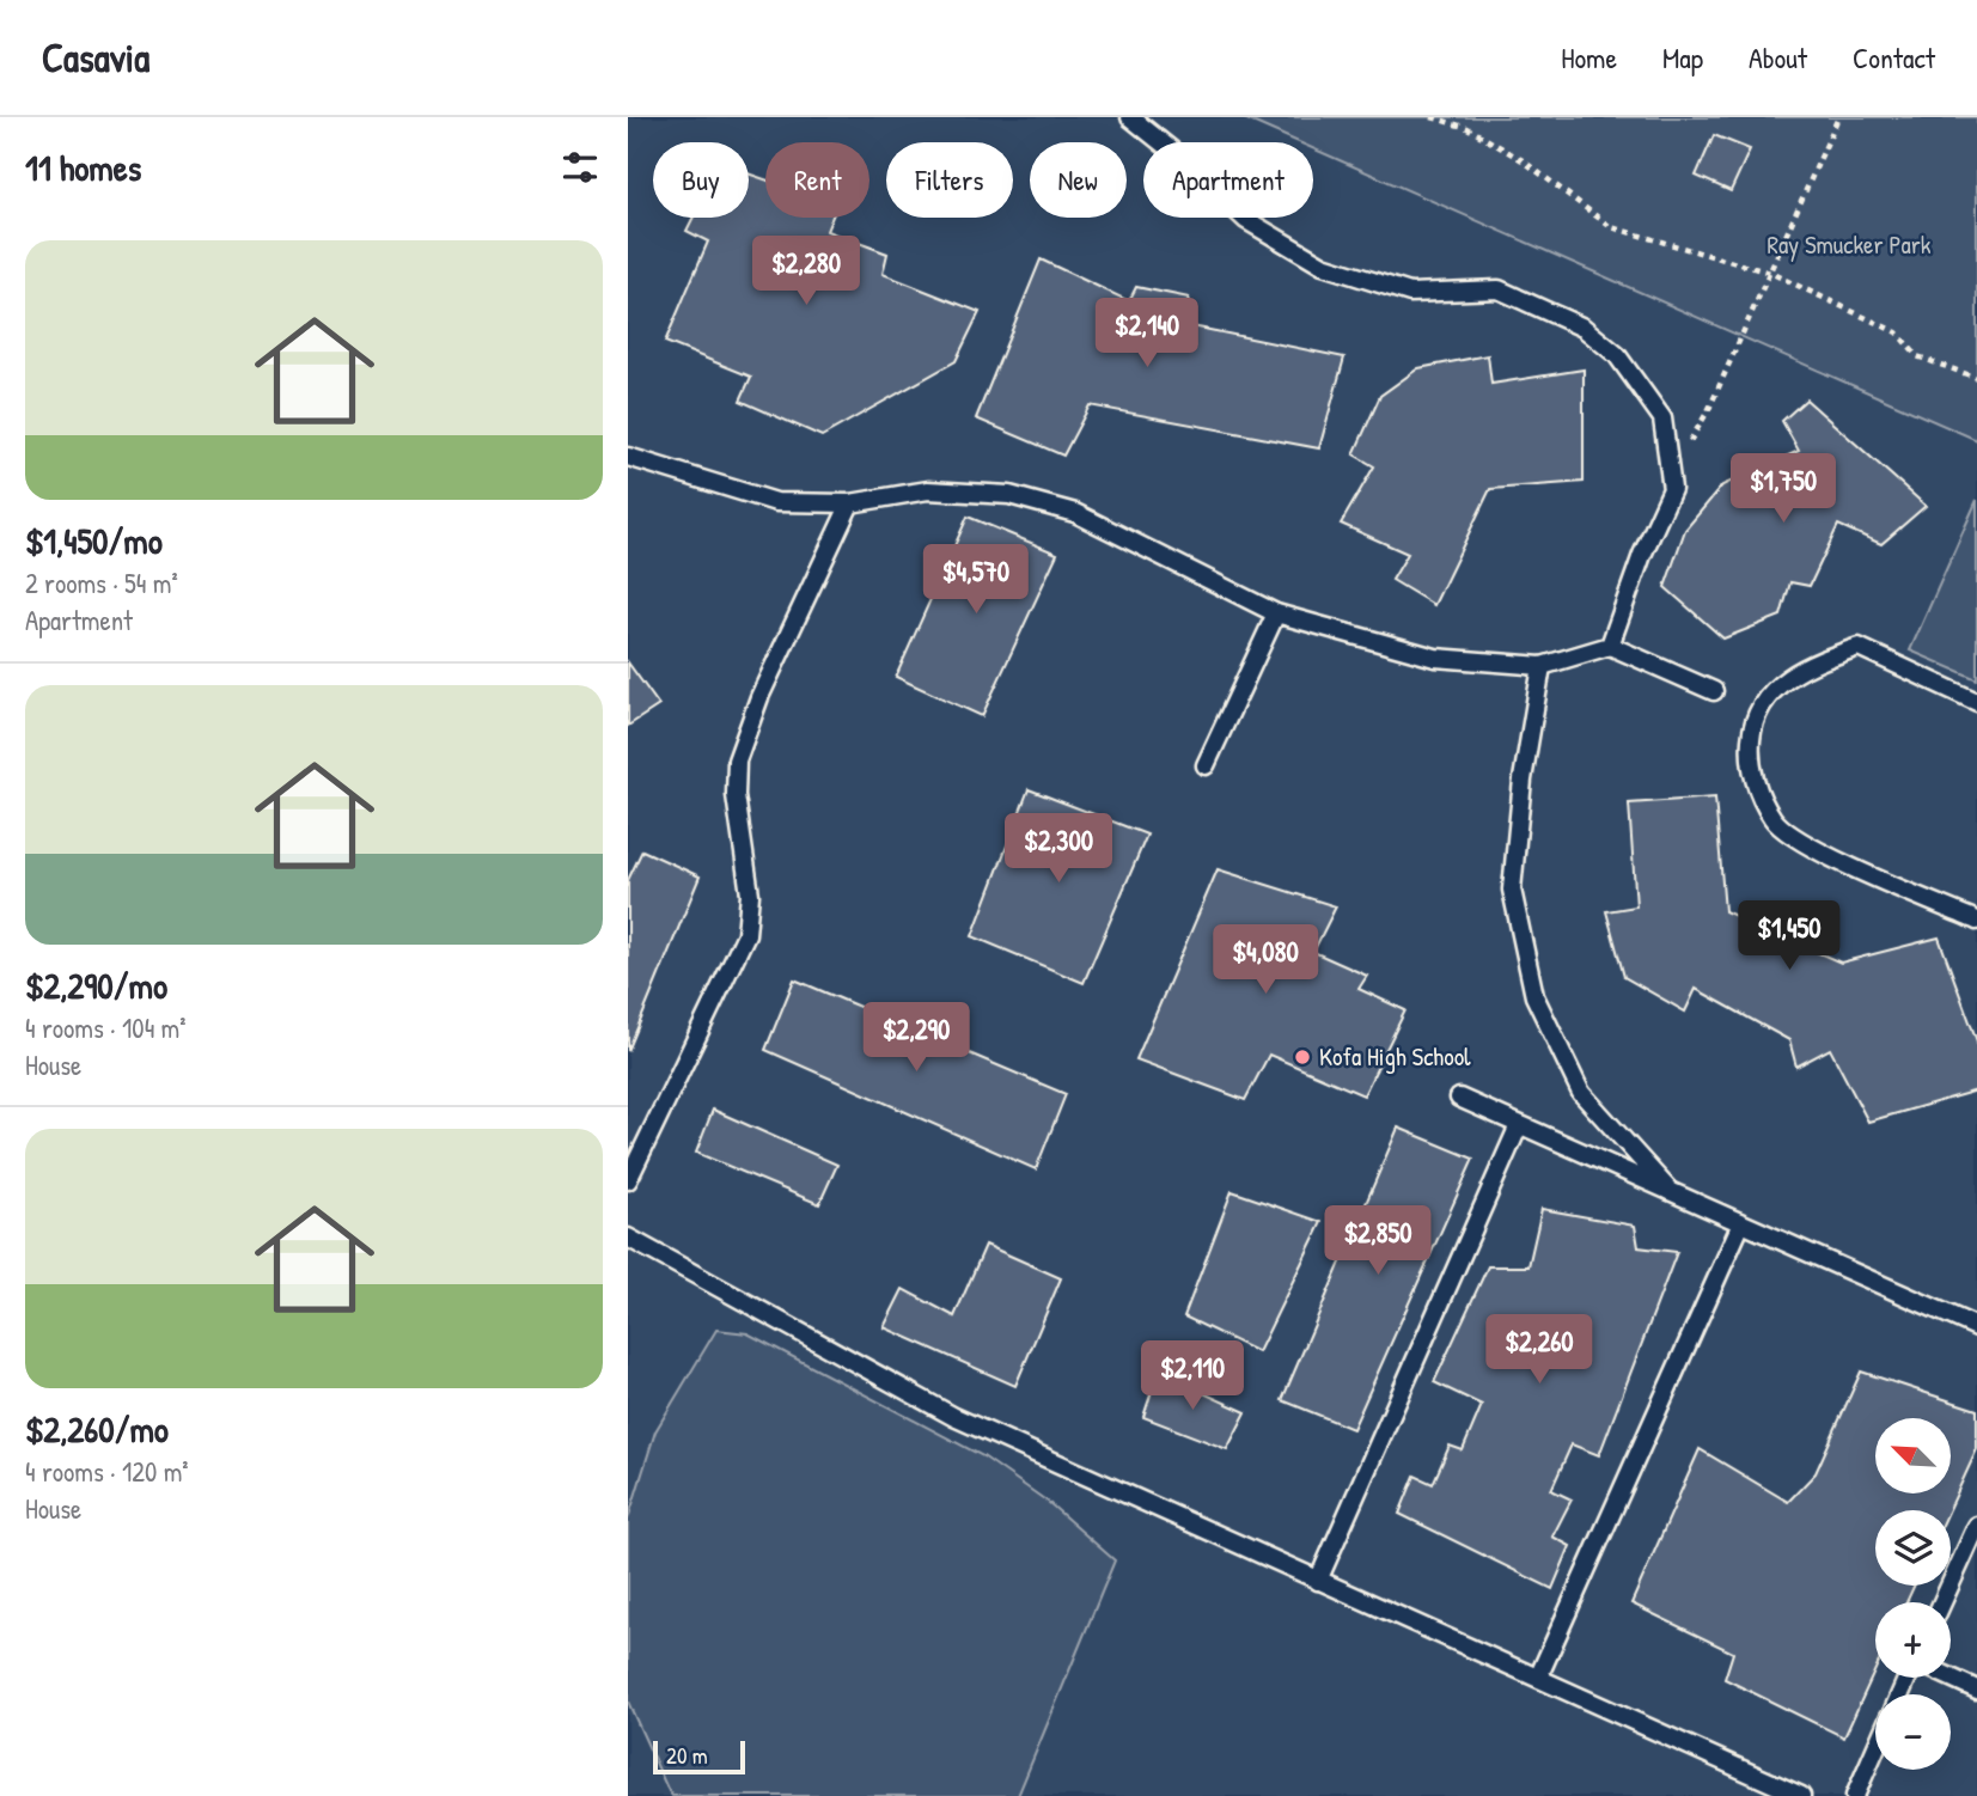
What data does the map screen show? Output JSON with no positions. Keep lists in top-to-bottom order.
{
  "parks": ["Ray Smucker Park"],
  "places": ["Kofa High School"],
  "scale_bar": "20 m",
  "north": "top left",
  "page": {
    "header": "Casavia",
    "nav": [
      "Home",
      "Map",
      "About",
      "Contact"
    ],
    "heading": "11 homes",
    "chip": [
      "Buy",
      "Rent",
      "Filters",
      "New",
      "Apartment"
    ],
    "list": [
      {
        "name": "$1,450/mo",
        "note": "2 rooms · 54 m² · Apartment"
      },
      {
        "name": "$2,290/mo",
        "note": "4 rooms · 104 m² · House"
      },
      {
        "name": "$2,260/mo",
        "note": "4 rooms · 120 m² · House"
      }
    ],
    "price": [
      "$2,280",
      "$2,140",
      "$1,750",
      "$4,570",
      "$2,300",
      "$1,450",
      "$4,080",
      "$2,290",
      "$2,850",
      "$2,260",
      "$2,110"
    ],
    "map_buttons": ["+", "−"],
    "scale": "20 m"
  }
}
